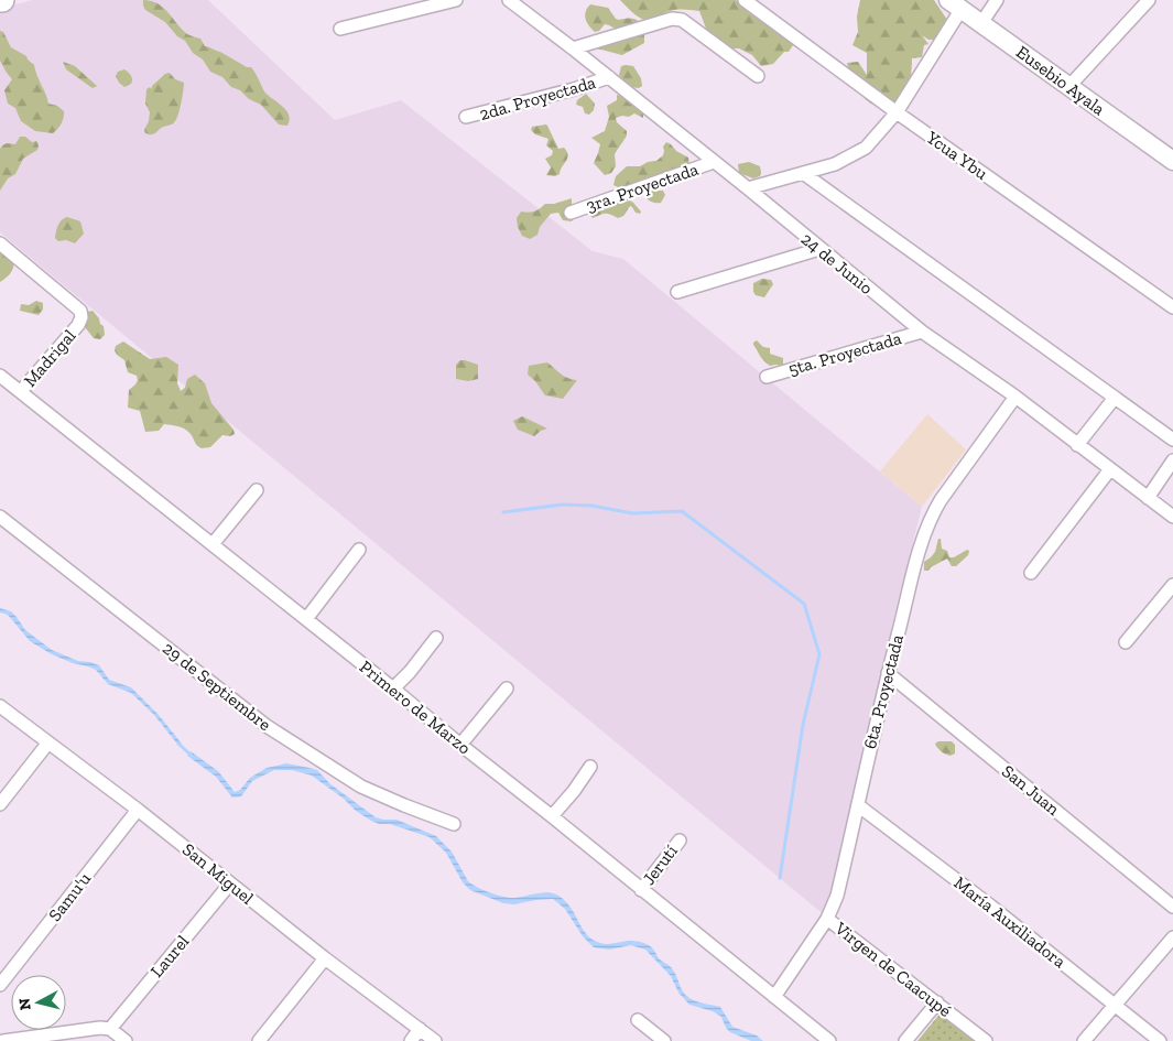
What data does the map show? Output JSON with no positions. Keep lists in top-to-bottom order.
{
  "streets": {
    "main road": ["Eusebio Ayala"],
    "street": [
      "2da. Proyectada",
      "Ycua Ybu",
      "3ra. Proyectada",
      "24 de Junio",
      "5ta. Proyectada",
      "Madrigal",
      "29 de Septiembre",
      "6ta. Proyectada",
      "Primero de Marzo",
      "San Juan",
      "Jerutí",
      "San Miguel",
      "Samu'u",
      "María Auxiliadora",
      "Laurel",
      "Virgen de Caacupé"
    ]
  },
  "crossings": [
    ["2da. Proyectada", "24 de Junio"],
    ["3ra. Proyectada", "24 de Junio"],
    ["24 de Junio", "5ta. Proyectada"],
    ["24 de Junio", "6ta. Proyectada"],
    ["Madrigal", "Primero de Marzo"],
    ["6ta. Proyectada", "Primero de Marzo"],
    ["6ta. Proyectada", "San Juan"],
    ["6ta. Proyectada", "María Auxiliadora"],
    ["6ta. Proyectada", "Virgen de Caacupé"],
    ["Primero de Marzo", "Jerutí"],
    ["San Miguel", "Samu'u"],
    ["San Miguel", "Laurel"]
  ],
  "north": "left"
}
